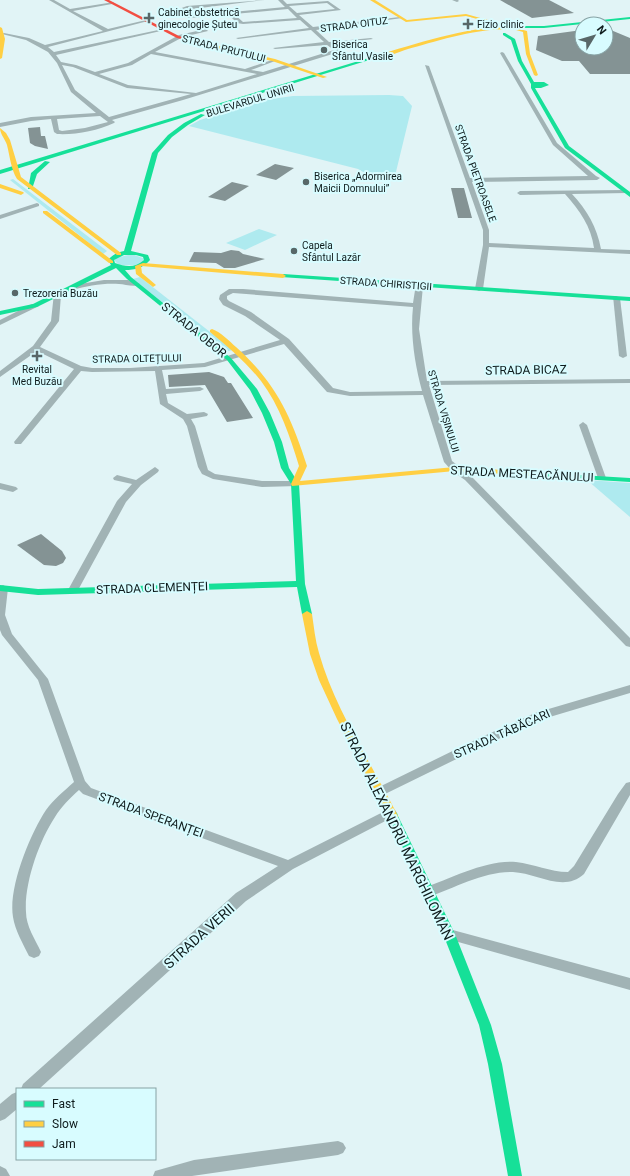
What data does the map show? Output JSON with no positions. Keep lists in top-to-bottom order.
{
  "streets": {
    "main road": [
      "STRADA OITUZ",
      "STRADA PRUTULUI",
      "BULEVARDUL UNIRII",
      "STRADA CHIRISTIGII",
      "STRADA OBOR",
      "STRADA MESTEACĂNULUI",
      "STRADA CLEMENȚEI",
      "STRADA ALEXANDRU MARGHILOMAN"
    ],
    "street": [
      "STRADA PIETROASELE",
      "STRADA OLTEȚULUI",
      "STRADA BICAZ",
      "STRADA VIȘINULUI",
      "STRADA TĂBĂCARI",
      "STRADA SPERANȚEI",
      "STRADA VERII"
    ]
  },
  "crossings": [
    ["STRADA OITUZ", "BULEVARDUL UNIRII"],
    ["STRADA PRUTULUI", "BULEVARDUL UNIRII"],
    ["STRADA PIETROASELE", "STRADA CHIRISTIGII"],
    ["STRADA CHIRISTIGII", "STRADA OBOR"],
    ["STRADA CHIRISTIGII", "STRADA VIȘINULUI"],
    ["STRADA OBOR", "STRADA OLTEȚULUI"],
    ["STRADA OBOR", "STRADA MESTEACĂNULUI"],
    ["STRADA OBOR", "STRADA ALEXANDRU MARGHILOMAN"],
    ["STRADA BICAZ", "STRADA VIȘINULUI"],
    ["STRADA VIȘINULUI", "STRADA MESTEACĂNULUI"],
    ["STRADA MESTEACĂNULUI", "STRADA ALEXANDRU MARGHILOMAN"],
    ["STRADA CLEMENȚEI", "STRADA ALEXANDRU MARGHILOMAN"],
    ["STRADA TĂBĂCARI", "STRADA ALEXANDRU MARGHILOMAN"],
    ["STRADA SPERANȚEI", "STRADA VERII"],
    ["STRADA ALEXANDRU MARGHILOMAN", "STRADA VERII"]
  ],
  "places": {
    "health": ["Cabinet obstetrică ginecologie Șuteu", "Fizio clinic", "Revital Med Buzău"],
    "other": [
      "Biserica Sfântul Vasile",
      "Biserica „Adormirea Maicii Domnului”",
      "Capela Sfântul Lazăr",
      "Trezoreria Buzău"
    ]
  },
  "legend": ["Fast", "Slow", "Jam"],
  "north": "top right"
}
